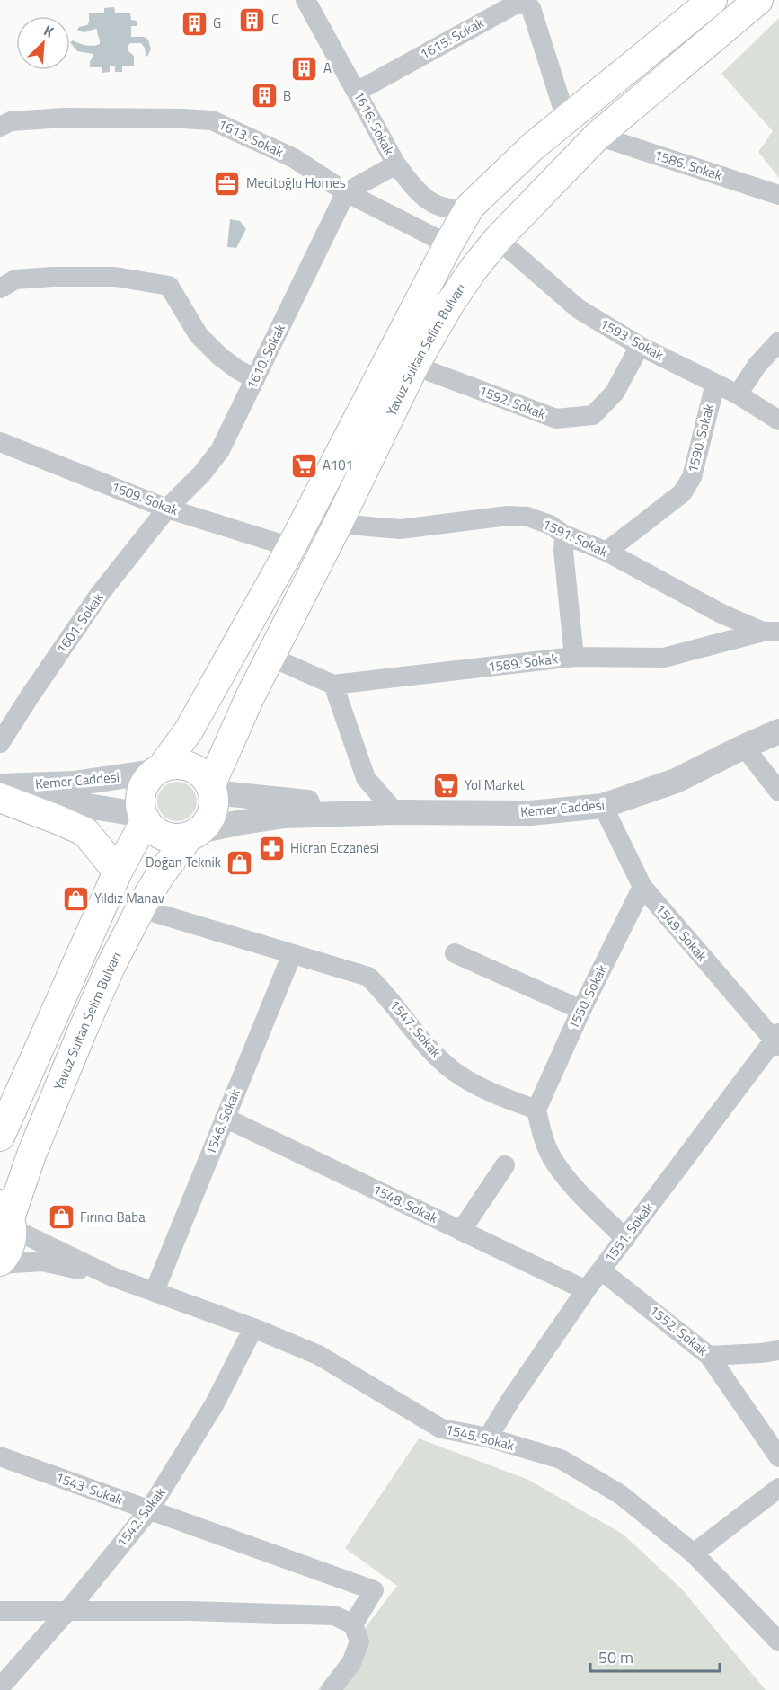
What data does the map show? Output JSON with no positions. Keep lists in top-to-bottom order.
{
  "streets": {
    "main road": ["Yavuz Sultan Selim Bulvarı"],
    "street": [
      "1615. Sokak",
      "1616. Sokak",
      "1613. Sokak",
      "1586. Sokak",
      "1593. Sokak",
      "1610. Sokak",
      "1592. Sokak",
      "1590. Sokak",
      "1609. Sokak",
      "1591. Sokak",
      "1601. Sokak",
      "1589. Sokak",
      "Kemer Caddesi",
      "1549. Sokak",
      "1550. Sokak",
      "1547. Sokak",
      "1546. Sokak",
      "1548. Sokak",
      "1551. Sokak",
      "1552. Sokak",
      "1545. Sokak",
      "1543. Sokak",
      "1542. Sokak"
    ]
  },
  "crossings": [
    ["1615. Sokak", "1616. Sokak"],
    ["1615. Sokak", "Yavuz Sultan Selim Bulvarı"],
    ["1616. Sokak", "Yavuz Sultan Selim Bulvarı"],
    ["1613. Sokak", "Yavuz Sultan Selim Bulvarı"],
    ["1613. Sokak", "1610. Sokak"],
    ["1586. Sokak", "Yavuz Sultan Selim Bulvarı"],
    ["1593. Sokak", "Yavuz Sultan Selim Bulvarı"],
    ["1593. Sokak", "1592. Sokak"],
    ["1593. Sokak", "1590. Sokak"],
    ["Yavuz Sultan Selim Bulvarı", "1592. Sokak"],
    ["Yavuz Sultan Selim Bulvarı", "1609. Sokak"],
    ["Yavuz Sultan Selim Bulvarı", "1591. Sokak"],
    ["Yavuz Sultan Selim Bulvarı", "Kemer Caddesi"],
    ["Yavuz Sultan Selim Bulvarı", "1547. Sokak"],
    ["1610. Sokak", "1609. Sokak"],
    ["1610. Sokak", "1601. Sokak"],
    ["1590. Sokak", "1591. Sokak"],
    ["1609. Sokak", "1601. Sokak"],
    ["1591. Sokak", "1589. Sokak"],
    ["Kemer Caddesi", "1549. Sokak"],
    ["1549. Sokak", "1550. Sokak"],
    ["1549. Sokak", "1551. Sokak"],
    ["1550. Sokak", "1547. Sokak"],
    ["1547. Sokak", "1546. Sokak"],
    ["1546. Sokak", "1548. Sokak"],
    ["1546. Sokak", "1545. Sokak"],
    ["1548. Sokak", "1551. Sokak"],
    ["1551. Sokak", "1552. Sokak"],
    ["1551. Sokak", "1545. Sokak"],
    ["1545. Sokak", "1542. Sokak"],
    ["1543. Sokak", "1542. Sokak"]
  ],
  "places": {
    "building": [
      "C",
      "G",
      "A",
      "B"
    ],
    "office": ["Mecitoğlu Homes"],
    "supermarket": ["A101", "Yol Market"],
    "pharmacy": ["Hicran Eczanesi"],
    "shop": ["Doğan Teknik", "Yıldız Manav", "Fırıncı Baba"]
  },
  "scale_bar": "50 m",
  "north": "top right"
}
